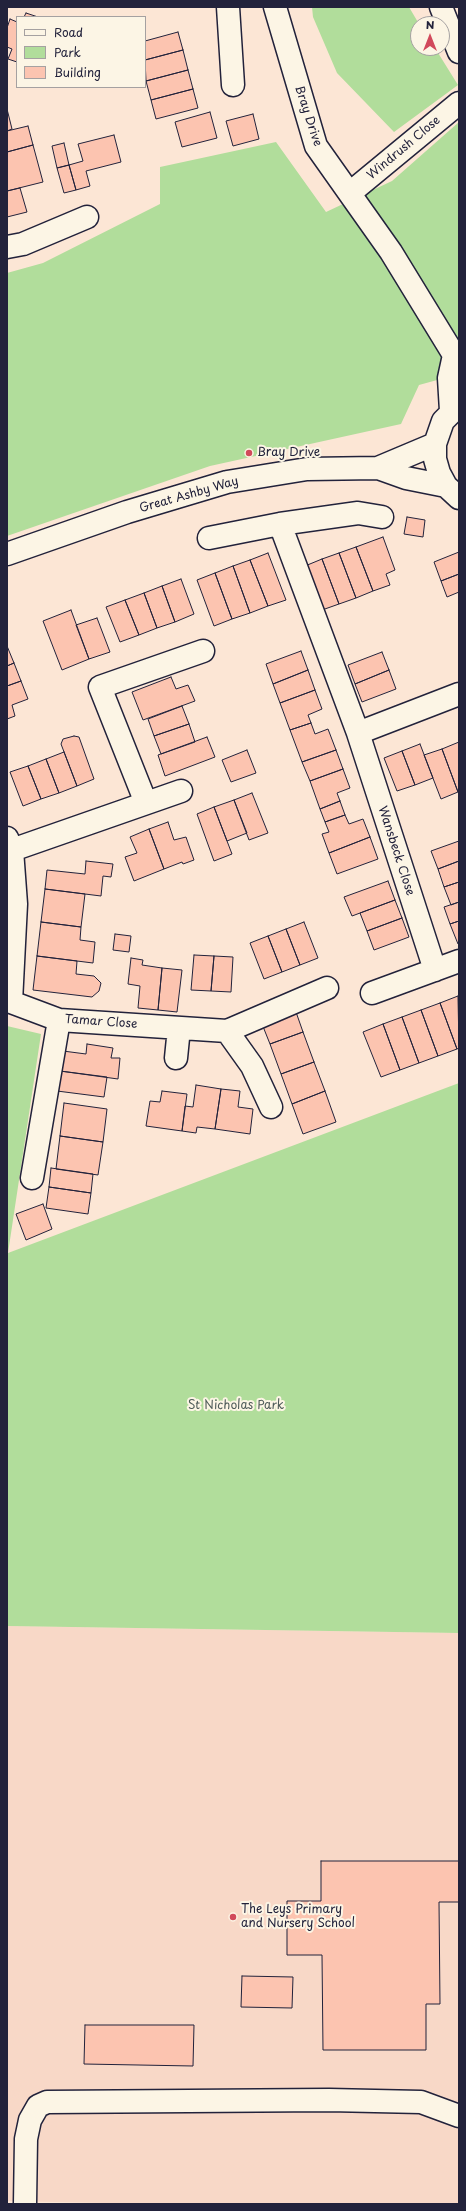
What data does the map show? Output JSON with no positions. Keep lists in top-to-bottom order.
{
  "streets": {
    "street": [
      "Bray Drive",
      "Windrush Close",
      "Great Ashby Way",
      "Wansbeck Close",
      "Tamar Close"
    ]
  },
  "crossings": [
    ["Bray Drive", "Windrush Close"]
  ],
  "parks": ["St Nicholas Park"],
  "places": ["Bray Drive", "The Leys Primary and Nursery School"],
  "legend": ["Road", "Park", "Building"],
  "north": "top"
}
